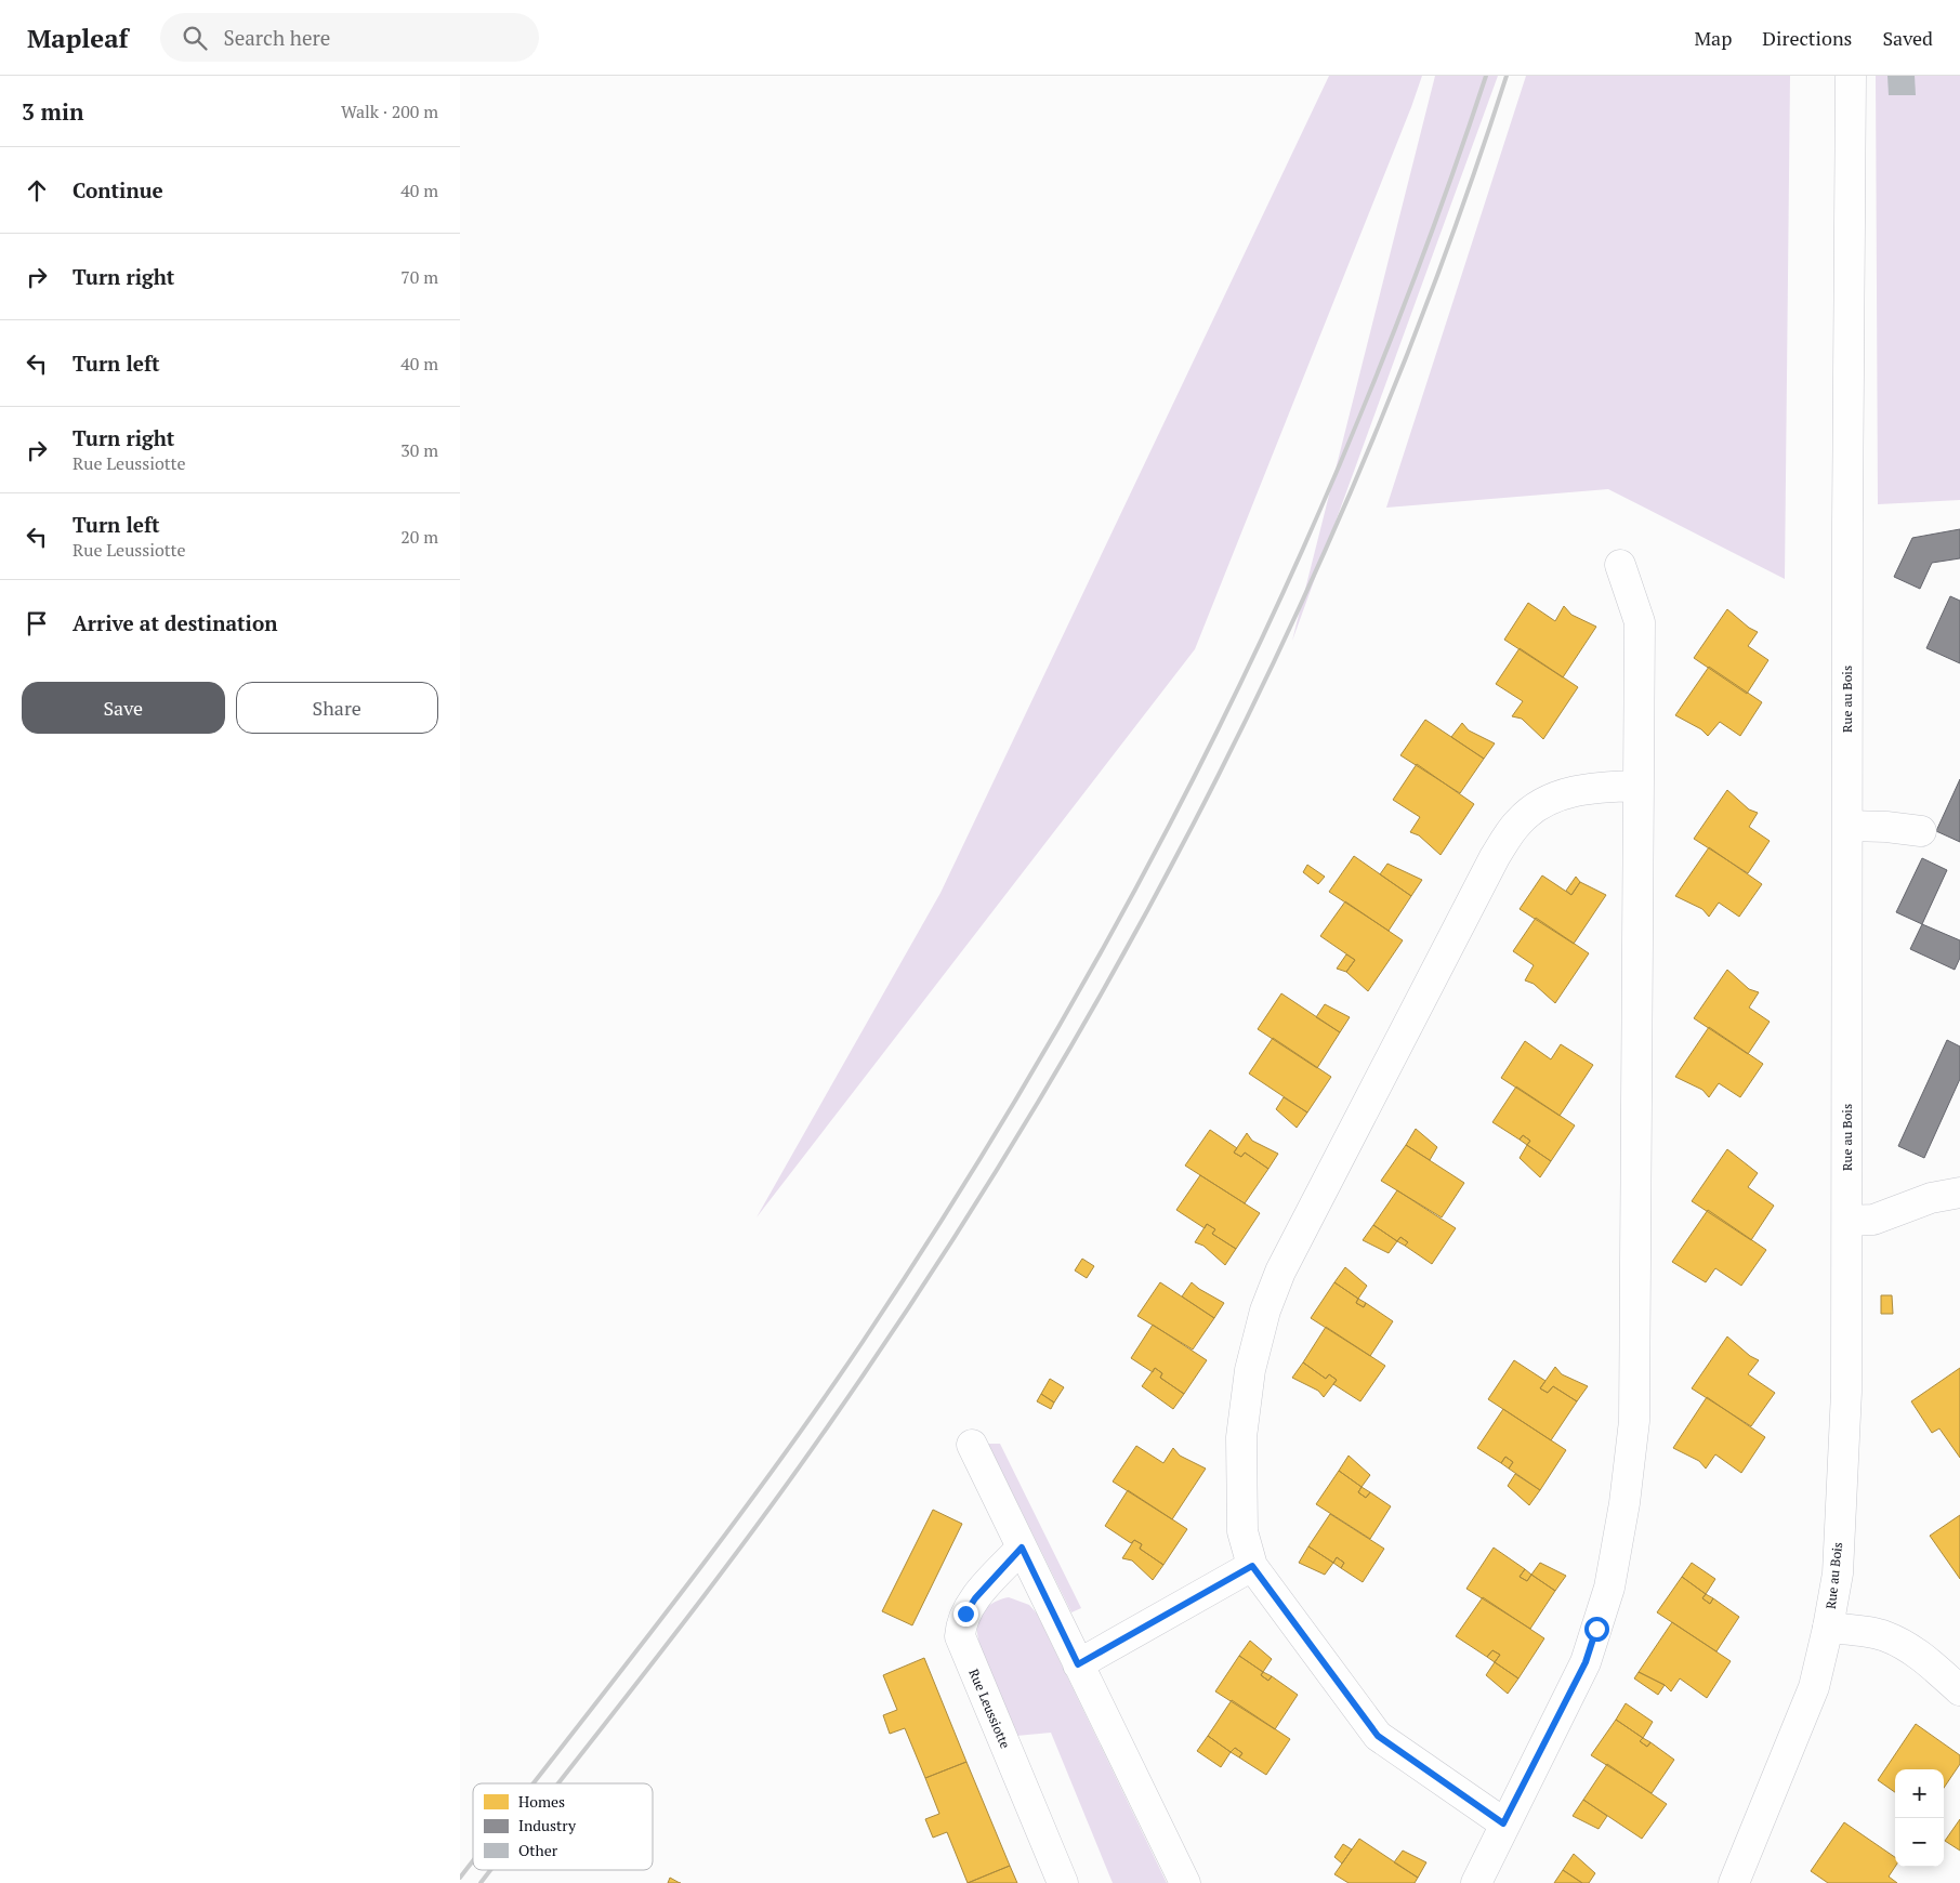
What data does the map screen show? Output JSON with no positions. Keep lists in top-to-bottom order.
{
  "streets": {
    "street": ["Rue au Bois", "Rue Leussiotte"]
  },
  "legend": ["Homes", "Industry", "Other"],
  "page": {
    "header": "Mapleaf",
    "search": "Search here",
    "nav": ["Map", "Directions", "Saved"],
    "heading": ["3 min", "Walk · 200 m"],
    "list": [
      ["Continue", "40 m"],
      ["Turn right", "70 m"],
      ["Turn left", "40 m"],
      ["Turn right", "Rue Leussiotte", "30 m"],
      ["Turn left", "Rue Leussiotte", "20 m"],
      "Arrive at destination"
    ],
    "buttons": ["Save", "Share"],
    "map_buttons": ["+", "−"]
  }
}
